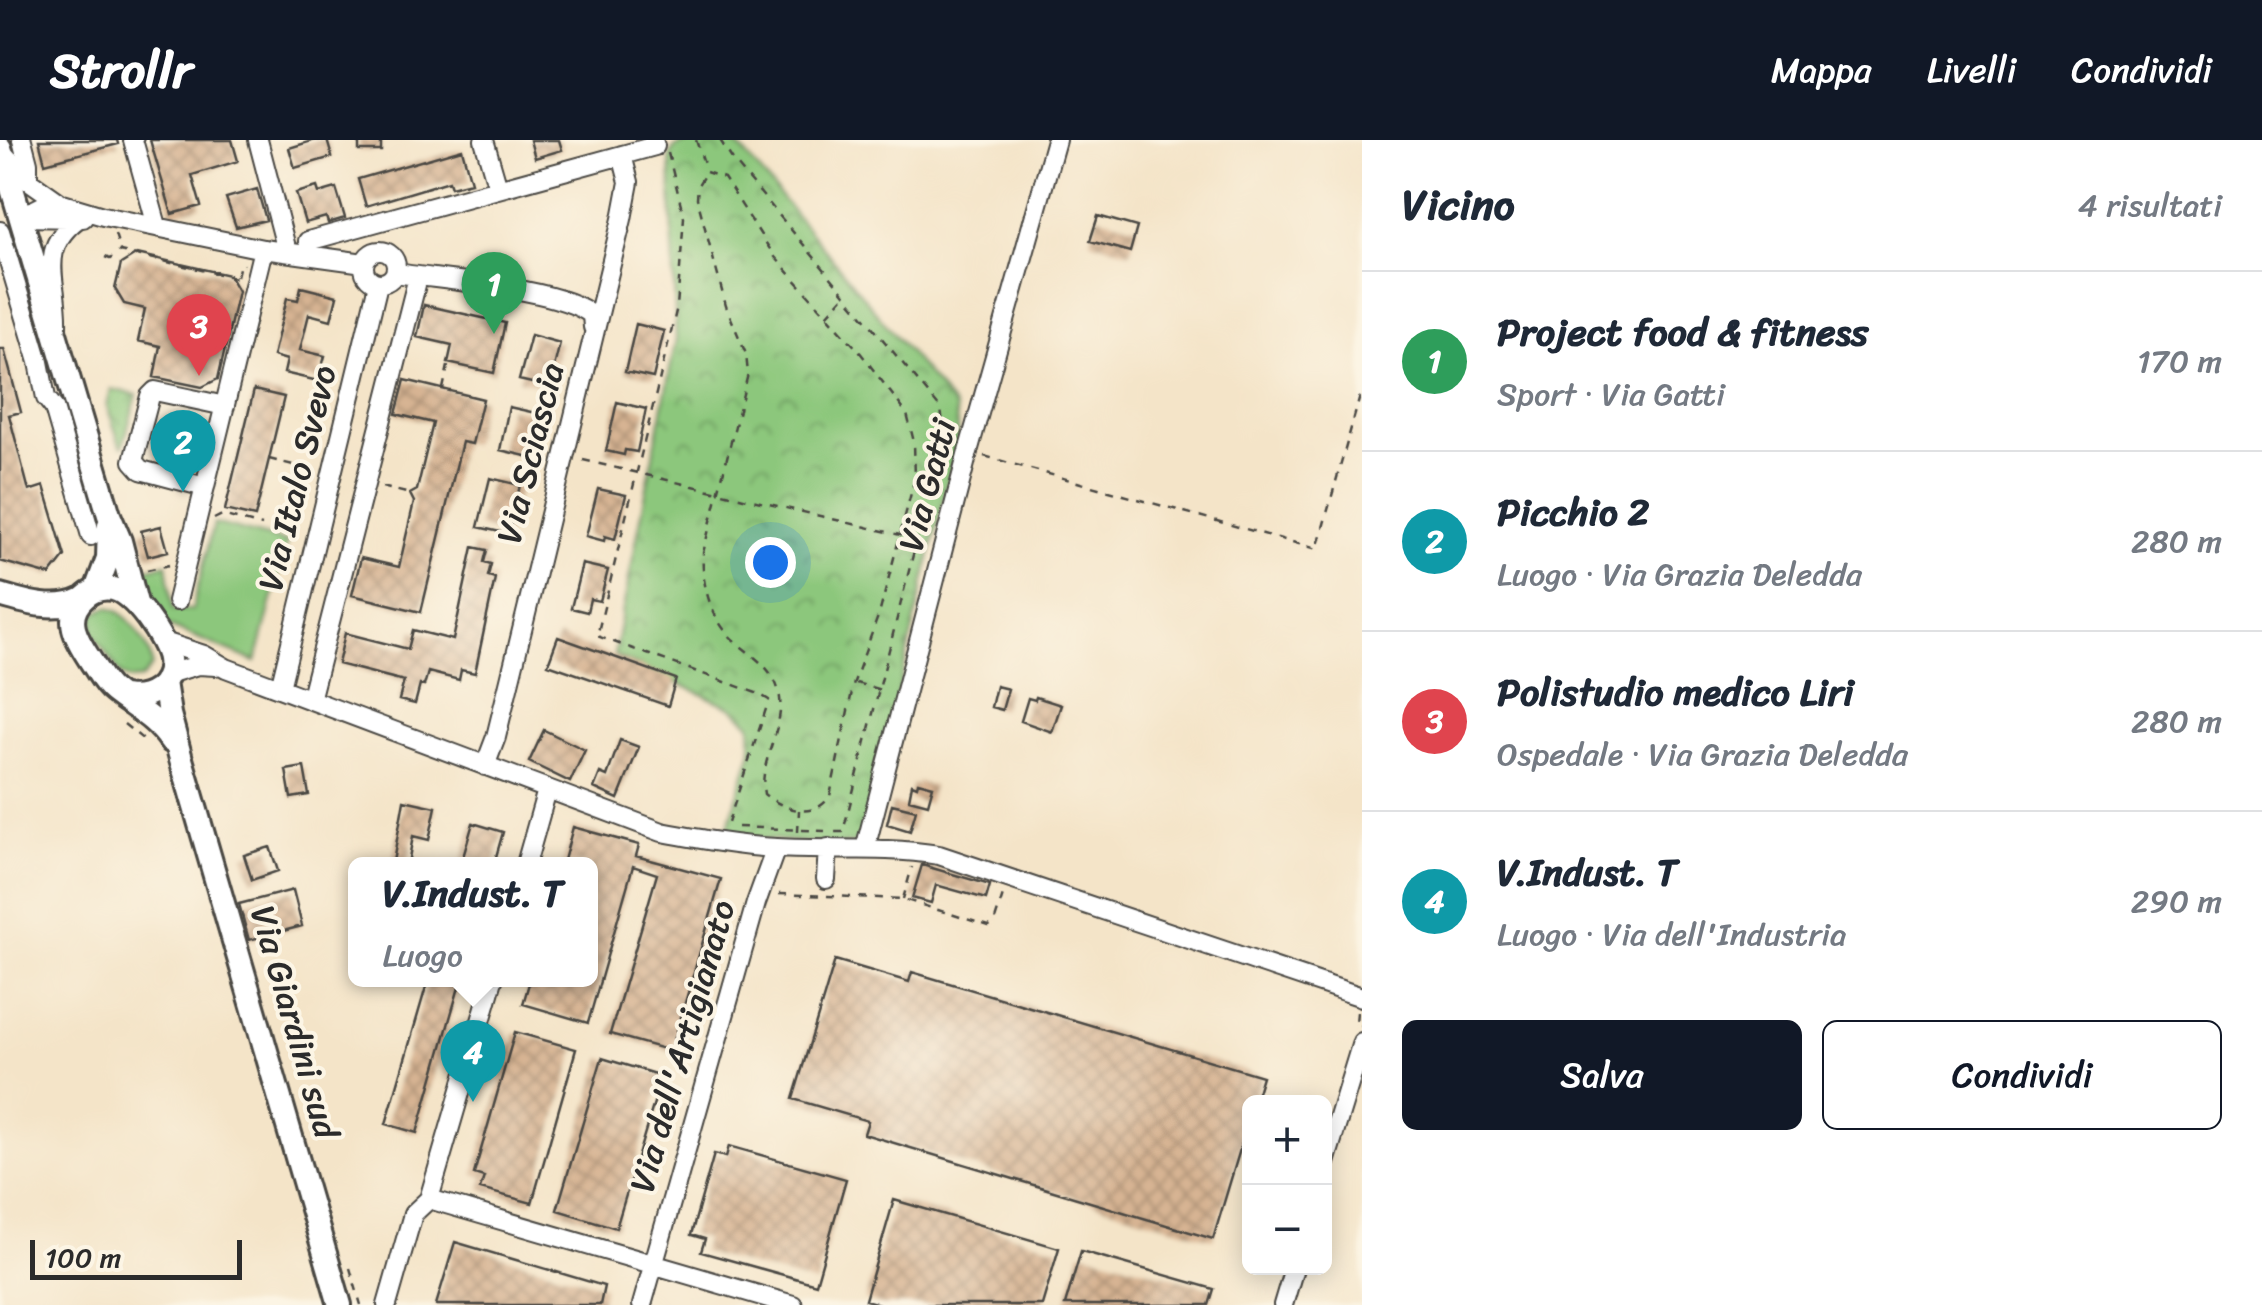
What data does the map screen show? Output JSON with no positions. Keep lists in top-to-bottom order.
{
  "streets": {
    "main road": ["Via Giardini sud"],
    "street": [
      "Via Sciascia",
      "Via Italo Svevo",
      "Via Gatti",
      "Via dell'Artigianato"
    ]
  },
  "scale_bar": "100 m",
  "page": {
    "header": "Strollr",
    "nav": ["Mappa", "Livelli", "Condividi"],
    "heading": ["Vicino", "4 risultati"],
    "pins": [
      "1",
      "3",
      "2",
      "4"
    ],
    "list": [
      {
        "mark": "1",
        "name": "Project food & fitness",
        "note": "Sport · Via Gatti",
        "value": "170 m"
      },
      {
        "mark": "2",
        "name": "Picchio 2",
        "note": "Luogo · Via Grazia Deledda",
        "value": "280 m"
      },
      {
        "mark": "3",
        "name": "Polistudio medico Liri",
        "note": "Ospedale · Via Grazia Deledda",
        "value": "280 m"
      },
      {
        "mark": "4",
        "name": "V.Indust. T",
        "note": "Luogo · Via dell'Industria",
        "value": "290 m"
      }
    ],
    "popup": ["V.Indust. T", "Luogo"],
    "buttons": ["Salva", "Condividi"],
    "map_buttons": ["+", "−"],
    "scale": "100 m"
  }
}
